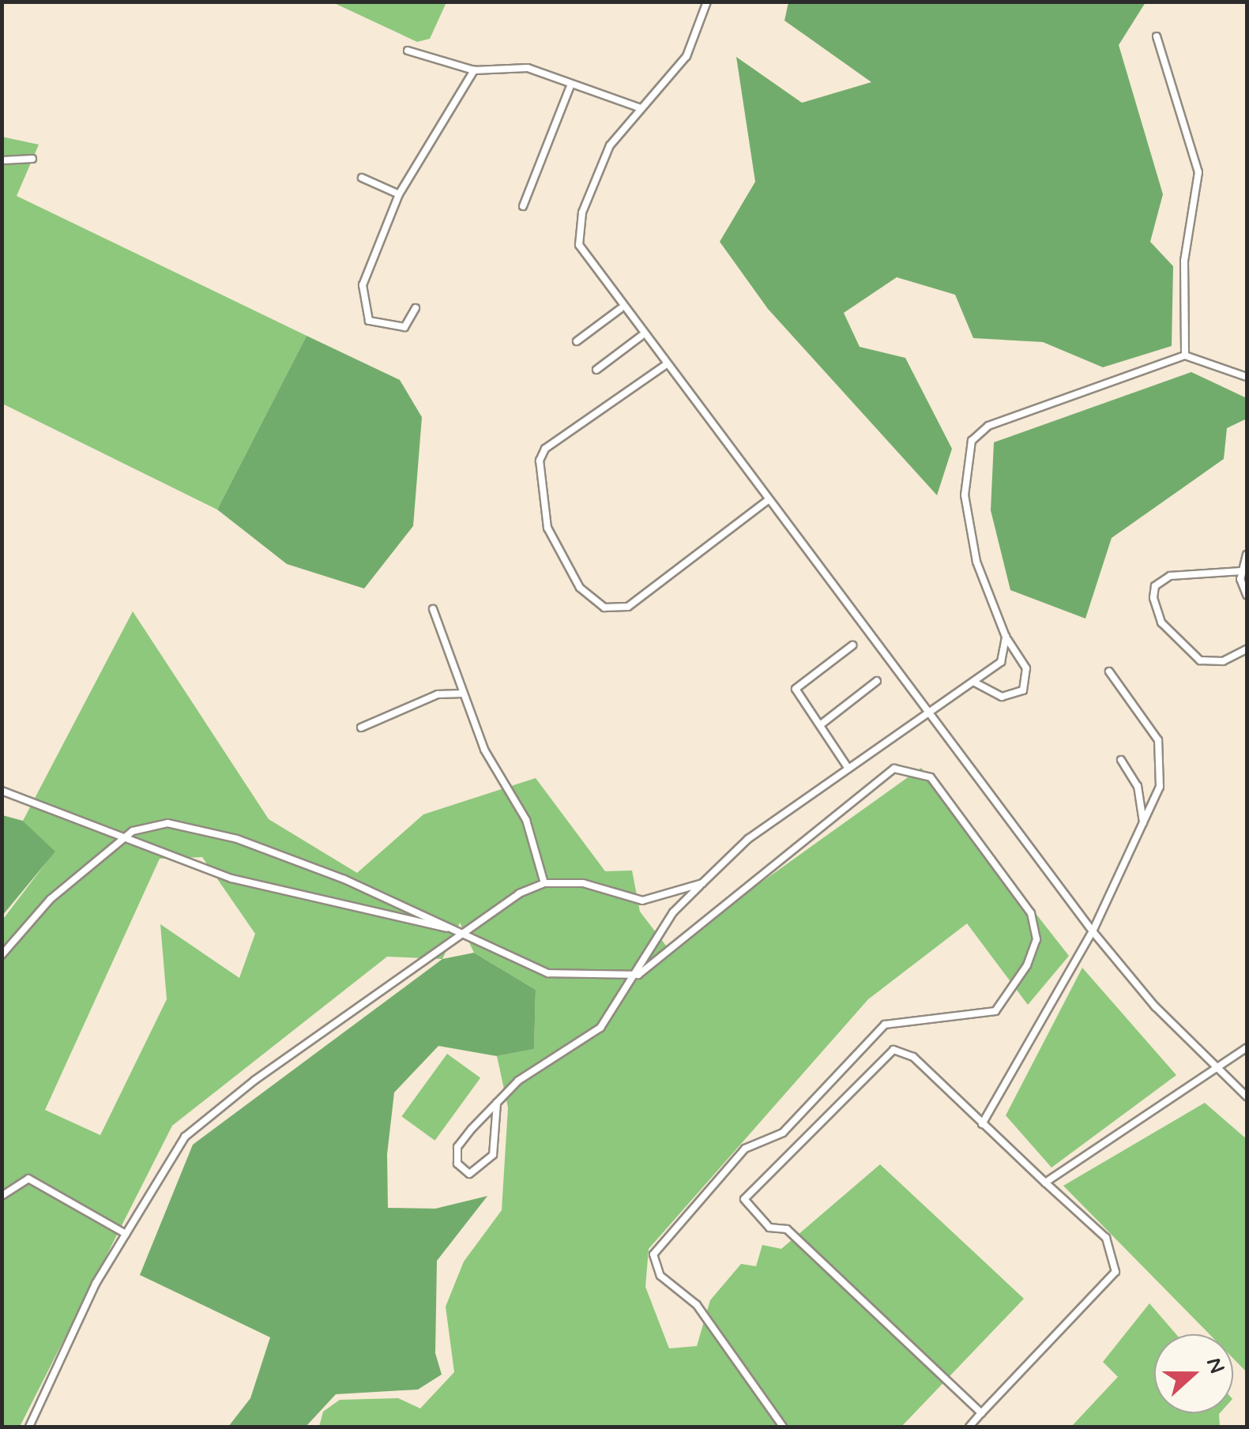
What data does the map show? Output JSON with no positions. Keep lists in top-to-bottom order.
{
  "north": "right"
}
